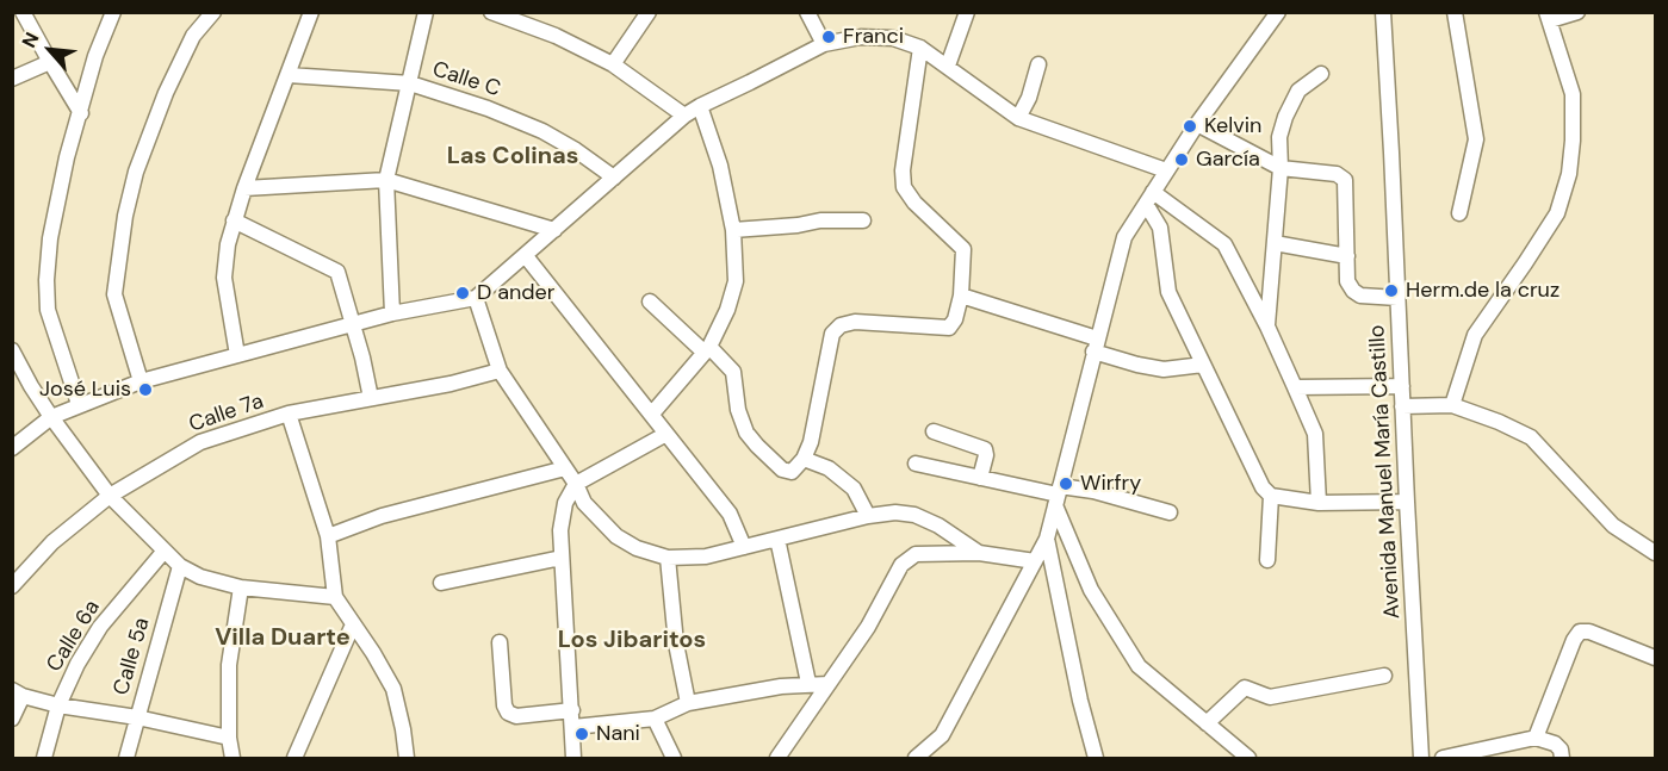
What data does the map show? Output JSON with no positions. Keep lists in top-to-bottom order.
{
  "streets": {
    "street": [
      "Calle C",
      "Calle 7a",
      "Avenida Manuel María Castillo",
      "Calle 6a",
      "Calle 5a"
    ]
  },
  "districts": ["Las Colinas", "Villa Duarte", "Los Jibaritos"],
  "places": [
    "Franci",
    "Kelvin",
    "García",
    "Herm.de la cruz",
    "D ander",
    "José Luis",
    "Wirfry",
    "Nani"
  ],
  "north": "top left"
}
